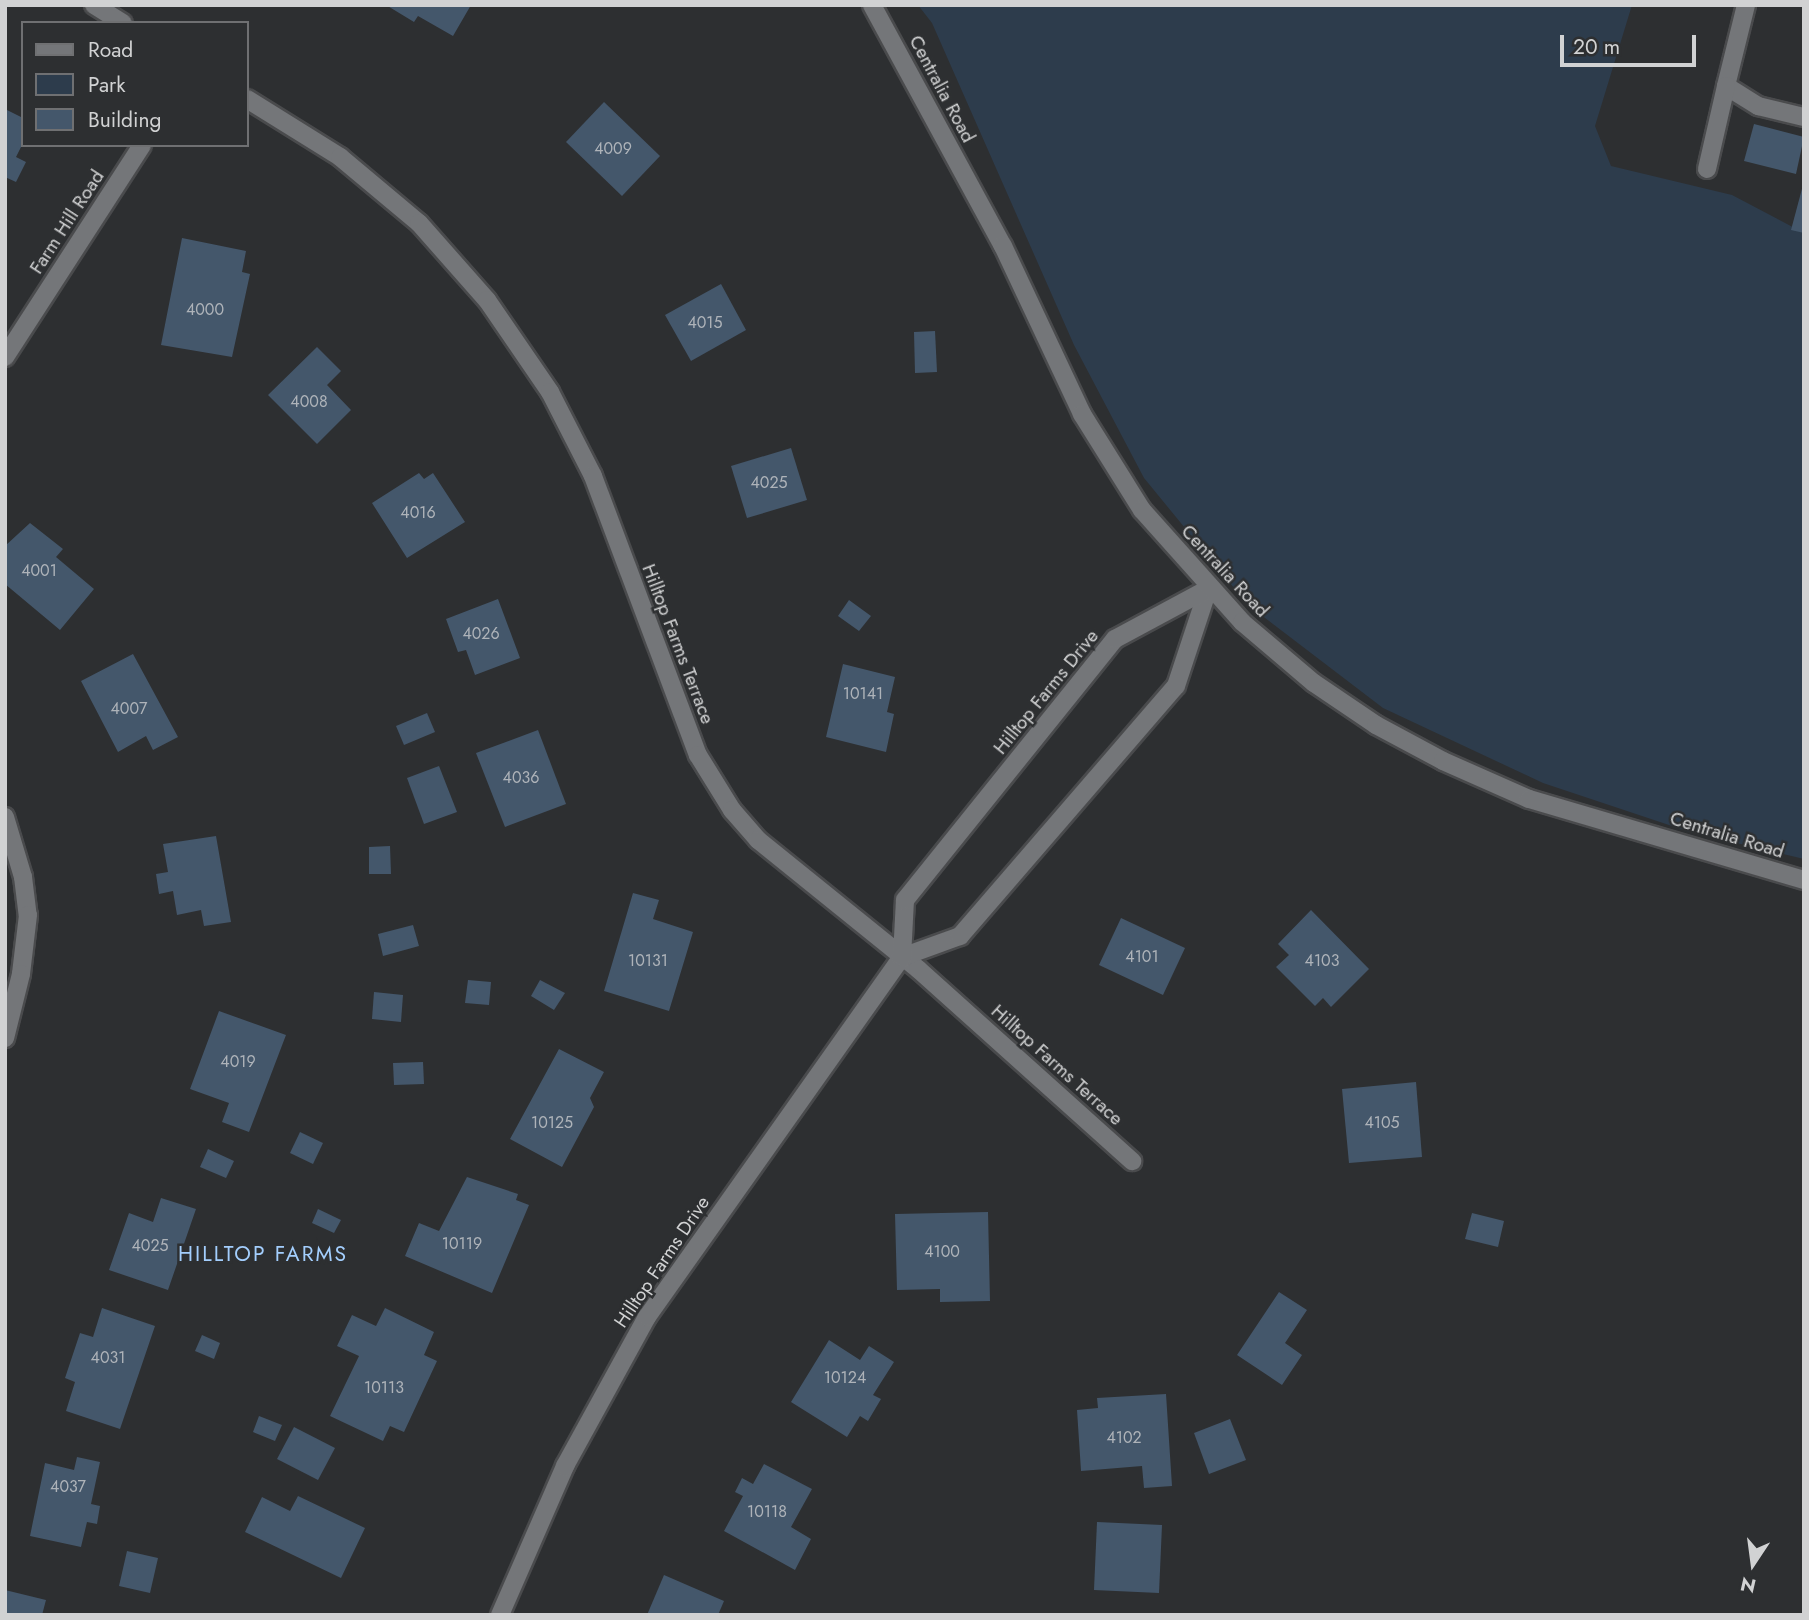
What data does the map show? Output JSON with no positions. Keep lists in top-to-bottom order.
{
  "streets": {
    "street": [
      "Centralia Road",
      "Farm Hill Road",
      "Hilltop Farms Terrace",
      "Hilltop Farms Drive"
    ]
  },
  "crossings": [
    ["Centralia Road", "Hilltop Farms Drive"],
    ["Hilltop Farms Terrace", "Hilltop Farms Drive"]
  ],
  "districts": ["HILLTOP FARMS"],
  "house_numbers": [
    "4009",
    "4000",
    "4015",
    "4008",
    "4025",
    "4016",
    "4001",
    "4026",
    "10141",
    "4007",
    "4036",
    "4101",
    "10131",
    "4103",
    "4019",
    "10125",
    "4105",
    "10119",
    "4025",
    "4100",
    "4031",
    "10124",
    "10113",
    "4102",
    "4037",
    "10118"
  ],
  "legend": ["Road", "Park", "Building"],
  "scale_bar": "20 m",
  "north": "bottom"
}
